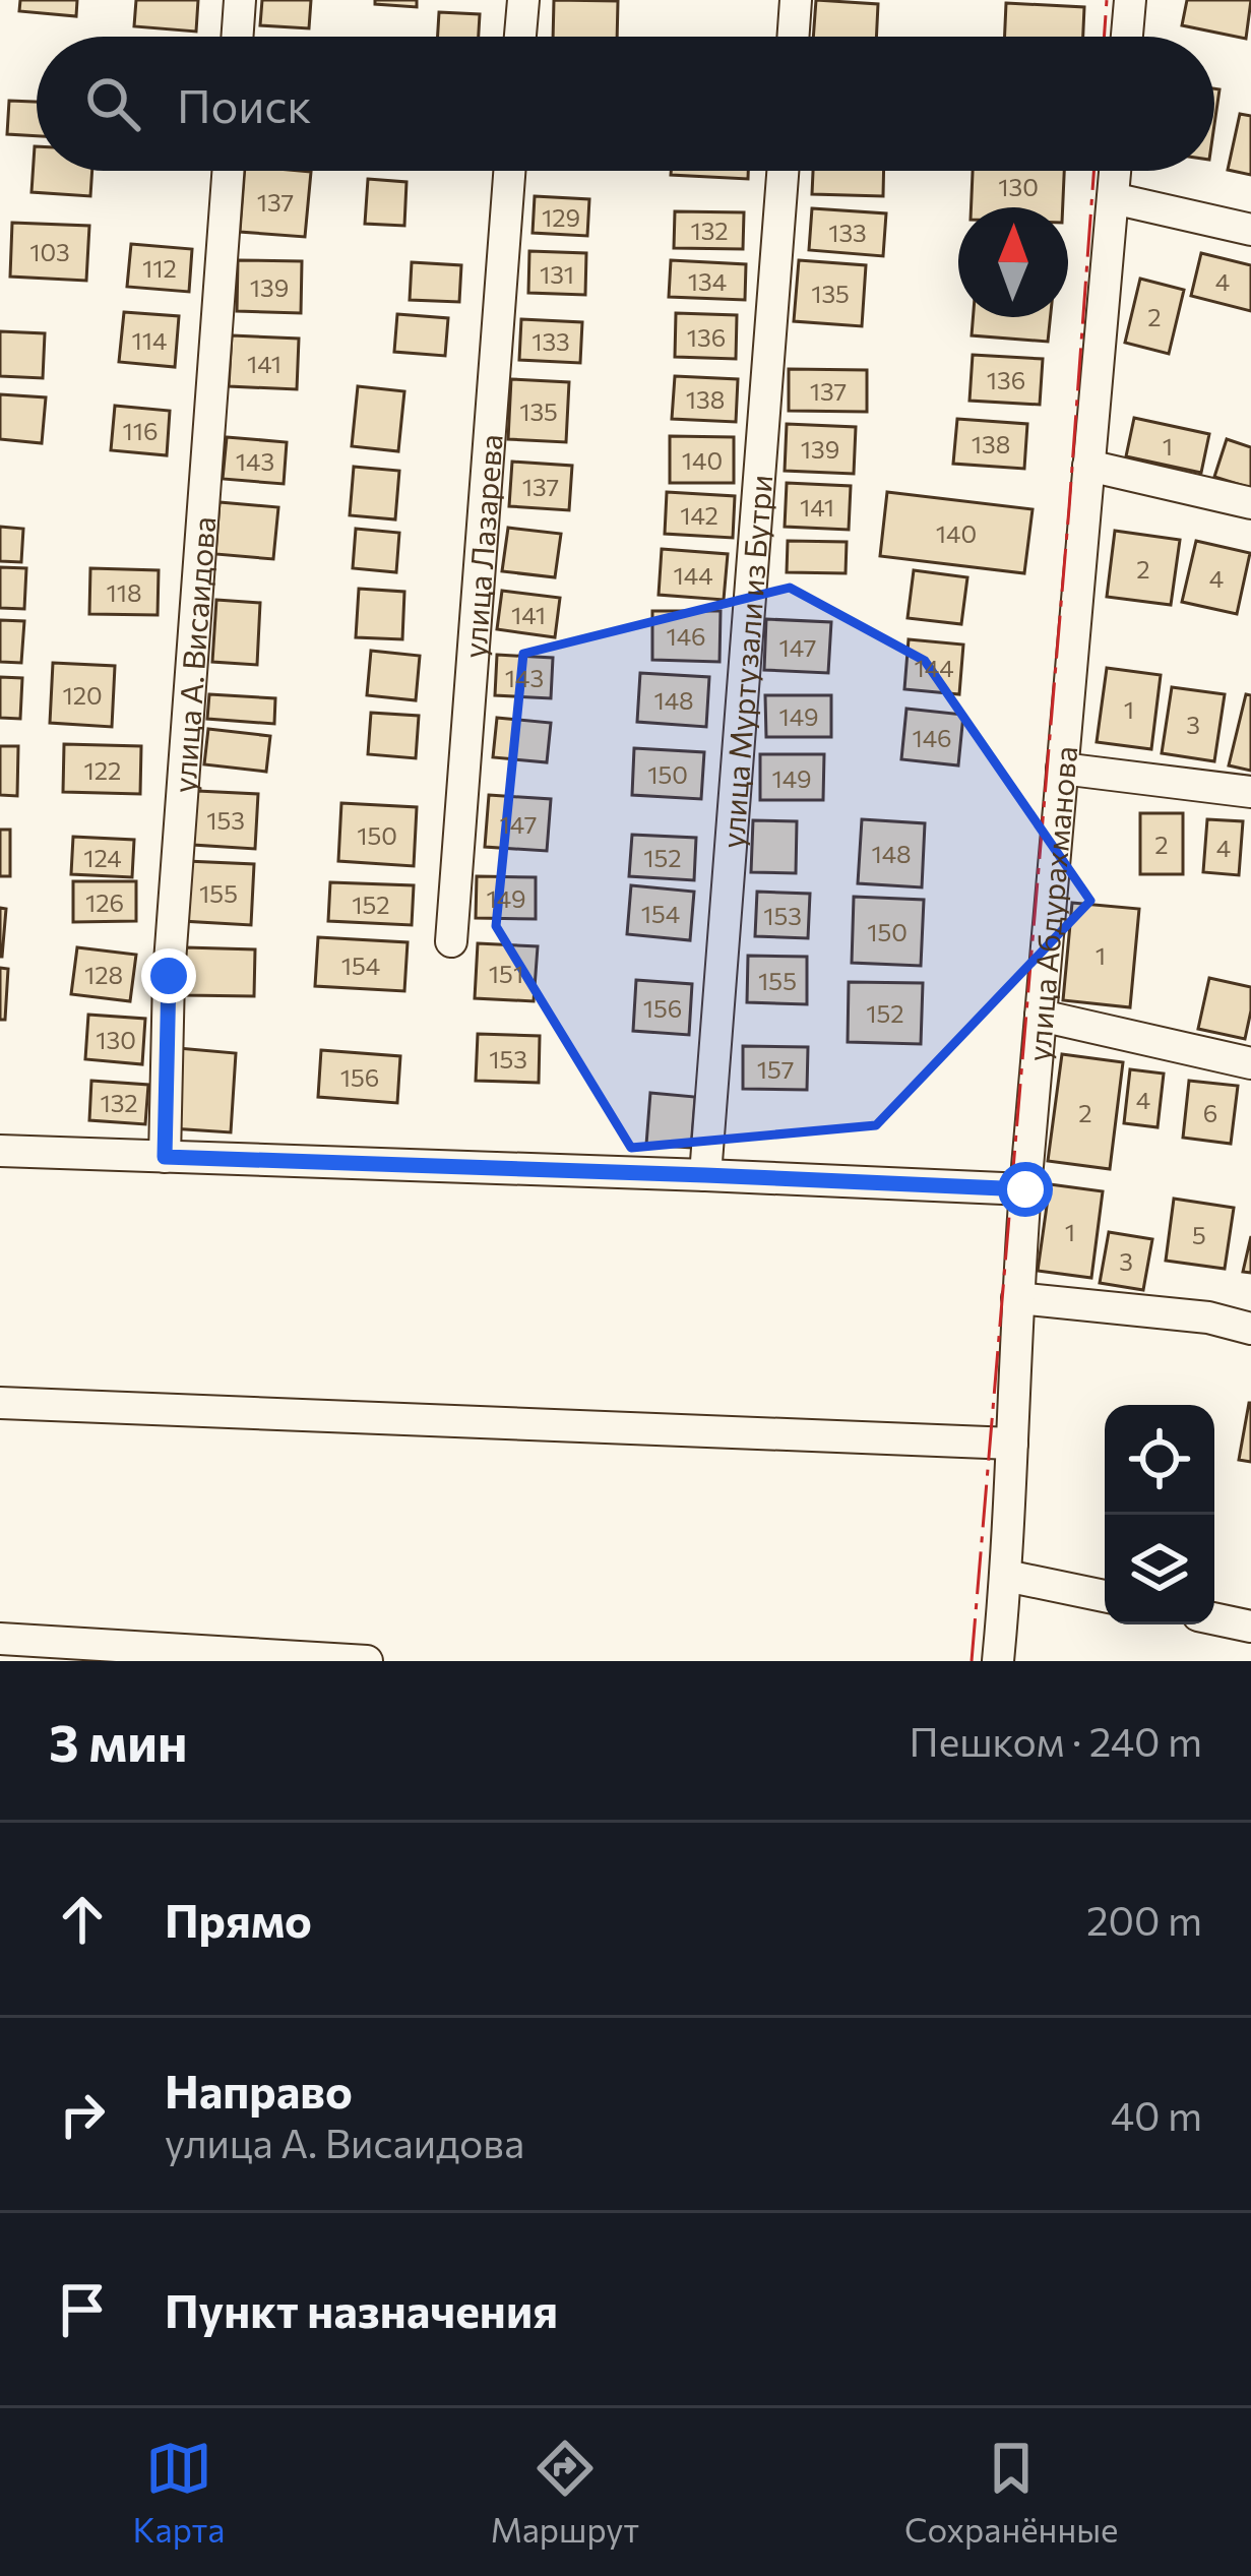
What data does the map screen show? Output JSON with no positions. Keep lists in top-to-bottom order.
{
  "streets": {
    "street": [
      "улица Лазарева",
      "улица А. Висаидова",
      "улица Муртузали из Бутри",
      "улица Абдурахманова"
    ]
  },
  "house_numbers": [
    "130",
    "137",
    "129",
    "132",
    "133",
    "103",
    "112",
    "131",
    "134",
    "4",
    "139",
    "135",
    "2",
    "136",
    "114",
    "133",
    "141",
    "136",
    "137",
    "138",
    "135",
    "116",
    "138",
    "1",
    "139",
    "140",
    "143",
    "137",
    "141",
    "142",
    "140",
    "2",
    "144",
    "4",
    "118",
    "141",
    "146",
    "147",
    "144",
    "143",
    "120",
    "148",
    "1",
    "149",
    "3",
    "146",
    "122",
    "150",
    "149",
    "153",
    "147",
    "150",
    "2",
    "4",
    "148",
    "124",
    "152",
    "155",
    "149",
    "126",
    "152",
    "154",
    "153",
    "150",
    "1",
    "154",
    "151",
    "128",
    "155",
    "156",
    "152",
    "130",
    "153",
    "157",
    "156",
    "4",
    "132",
    "2",
    "6",
    "1",
    "5",
    "3"
  ],
  "north": "top",
  "page": {
    "search": "Поиск",
    "heading": ["3 мин", "Пешком · 240 m"],
    "list": [
      ["Прямо", "200 m"],
      ["Направо", "улица А. Висаидова", "40 m"],
      "Пункт назначения"
    ],
    "nav": ["Карта", "Маршрут", "Сохранённые"]
  }
}
